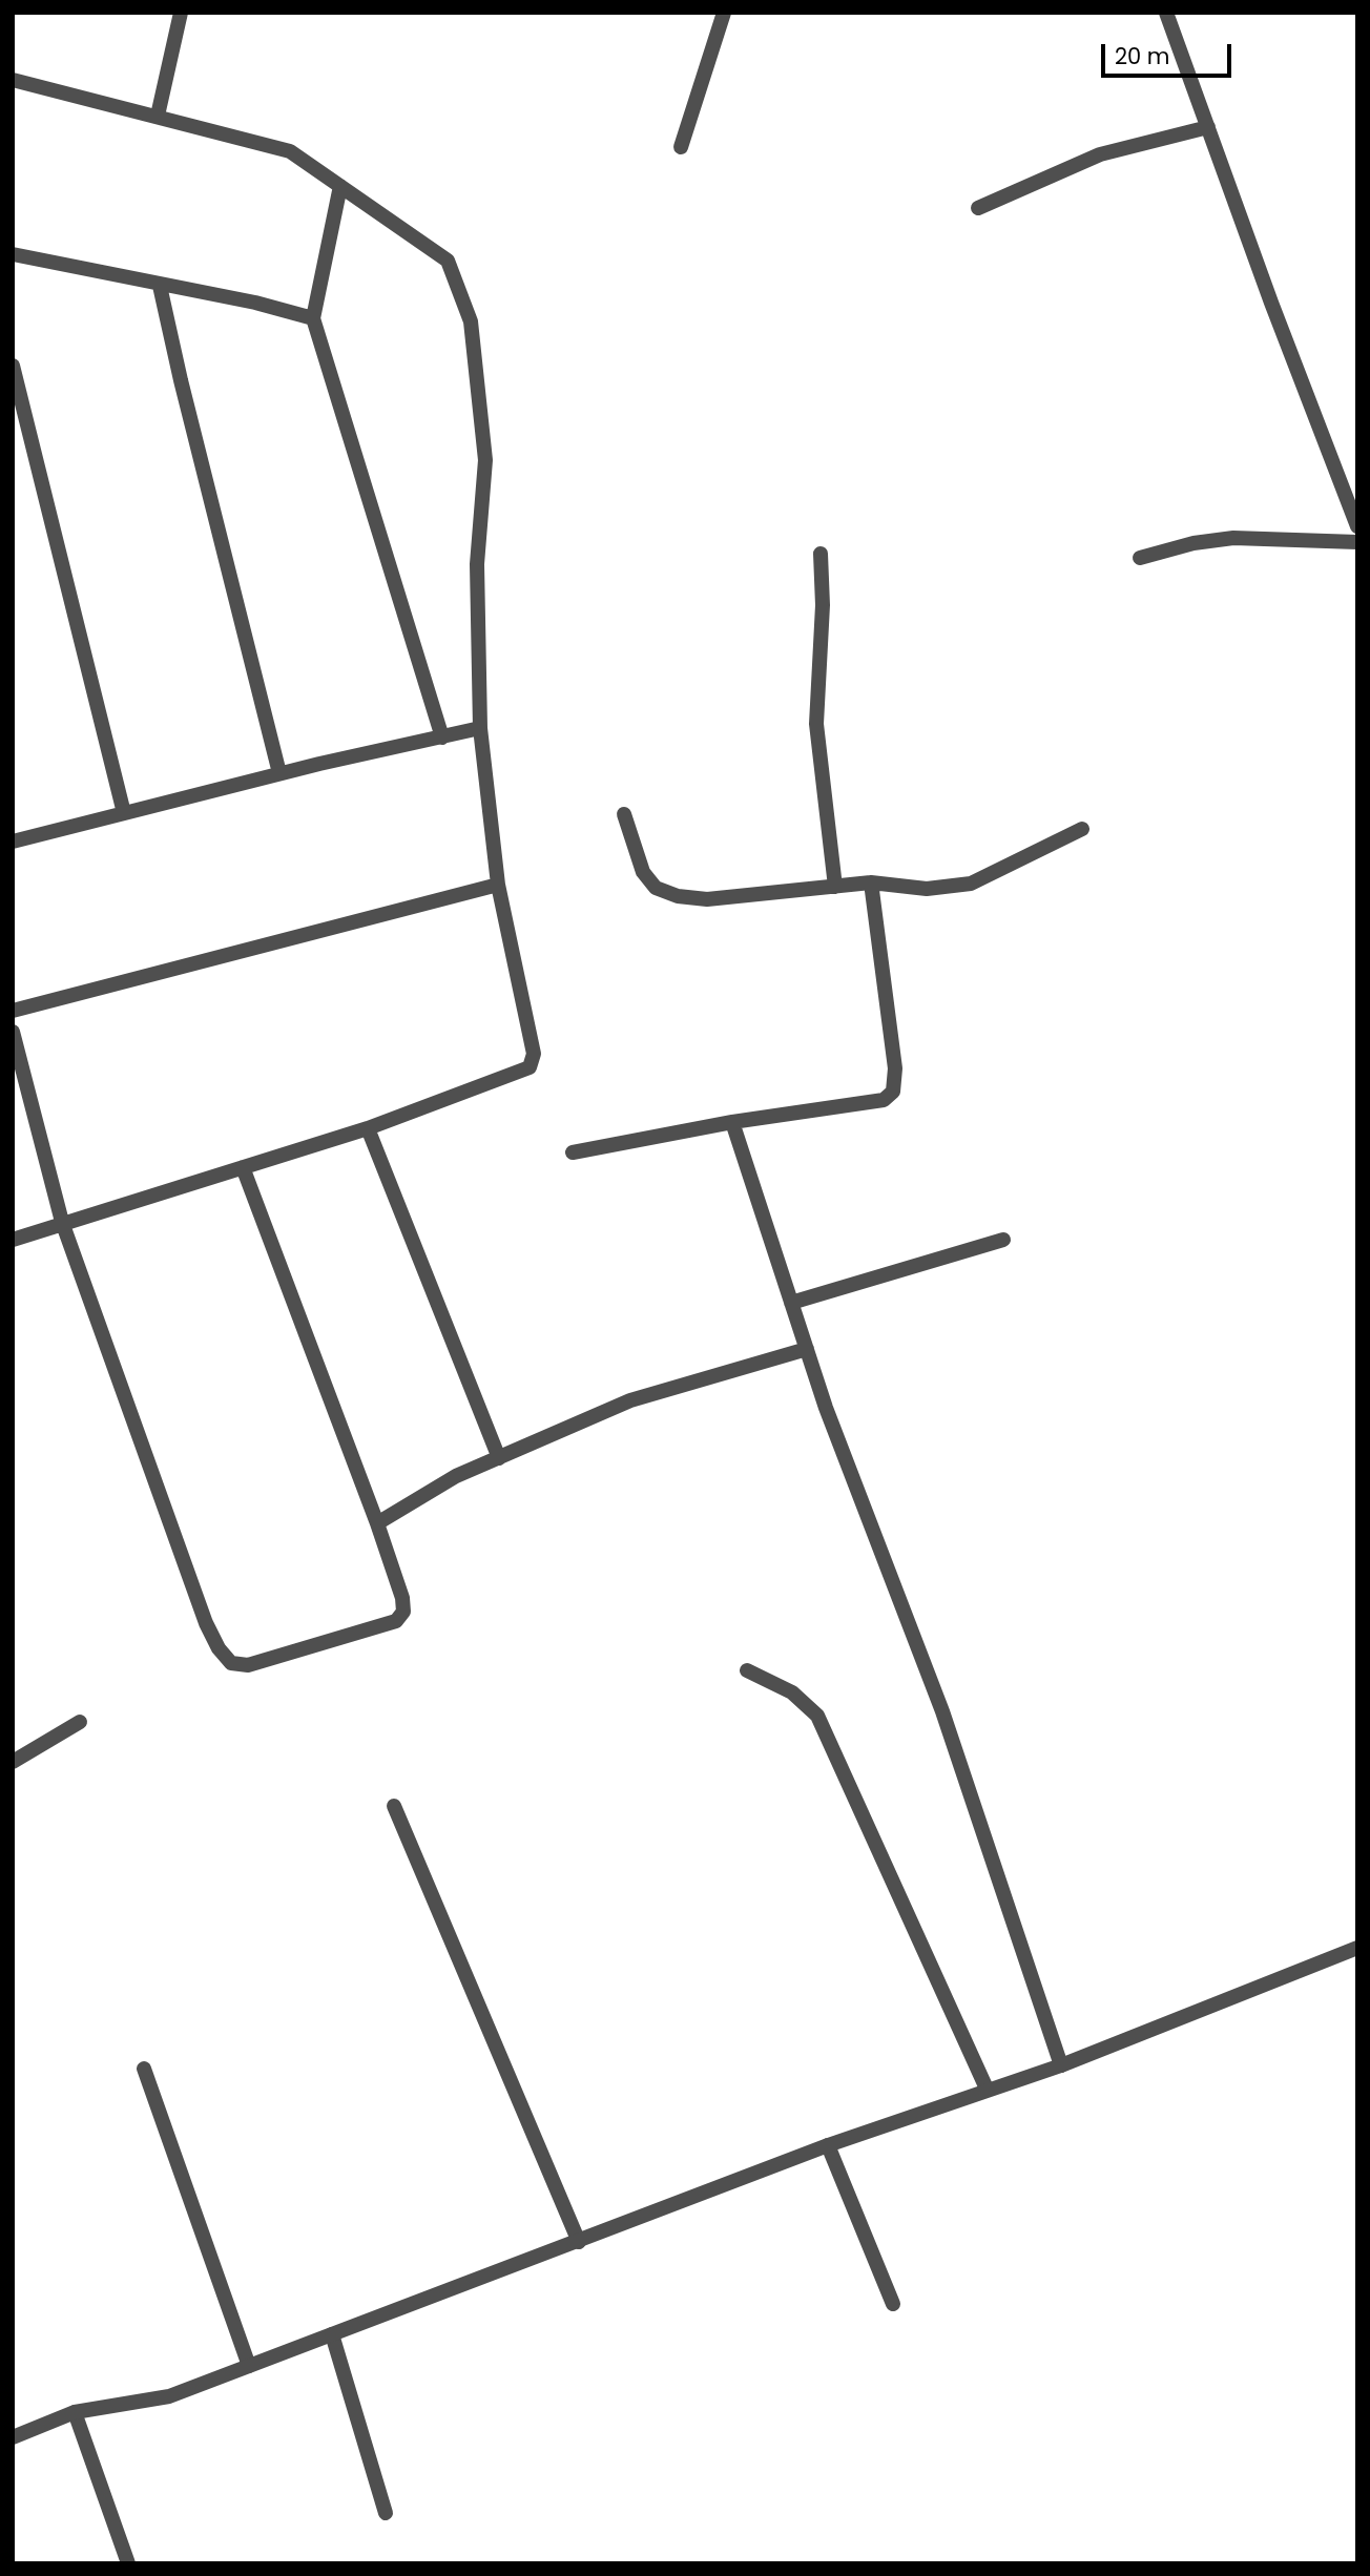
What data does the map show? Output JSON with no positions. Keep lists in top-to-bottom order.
{
  "scale_bar": "20 m"
}
